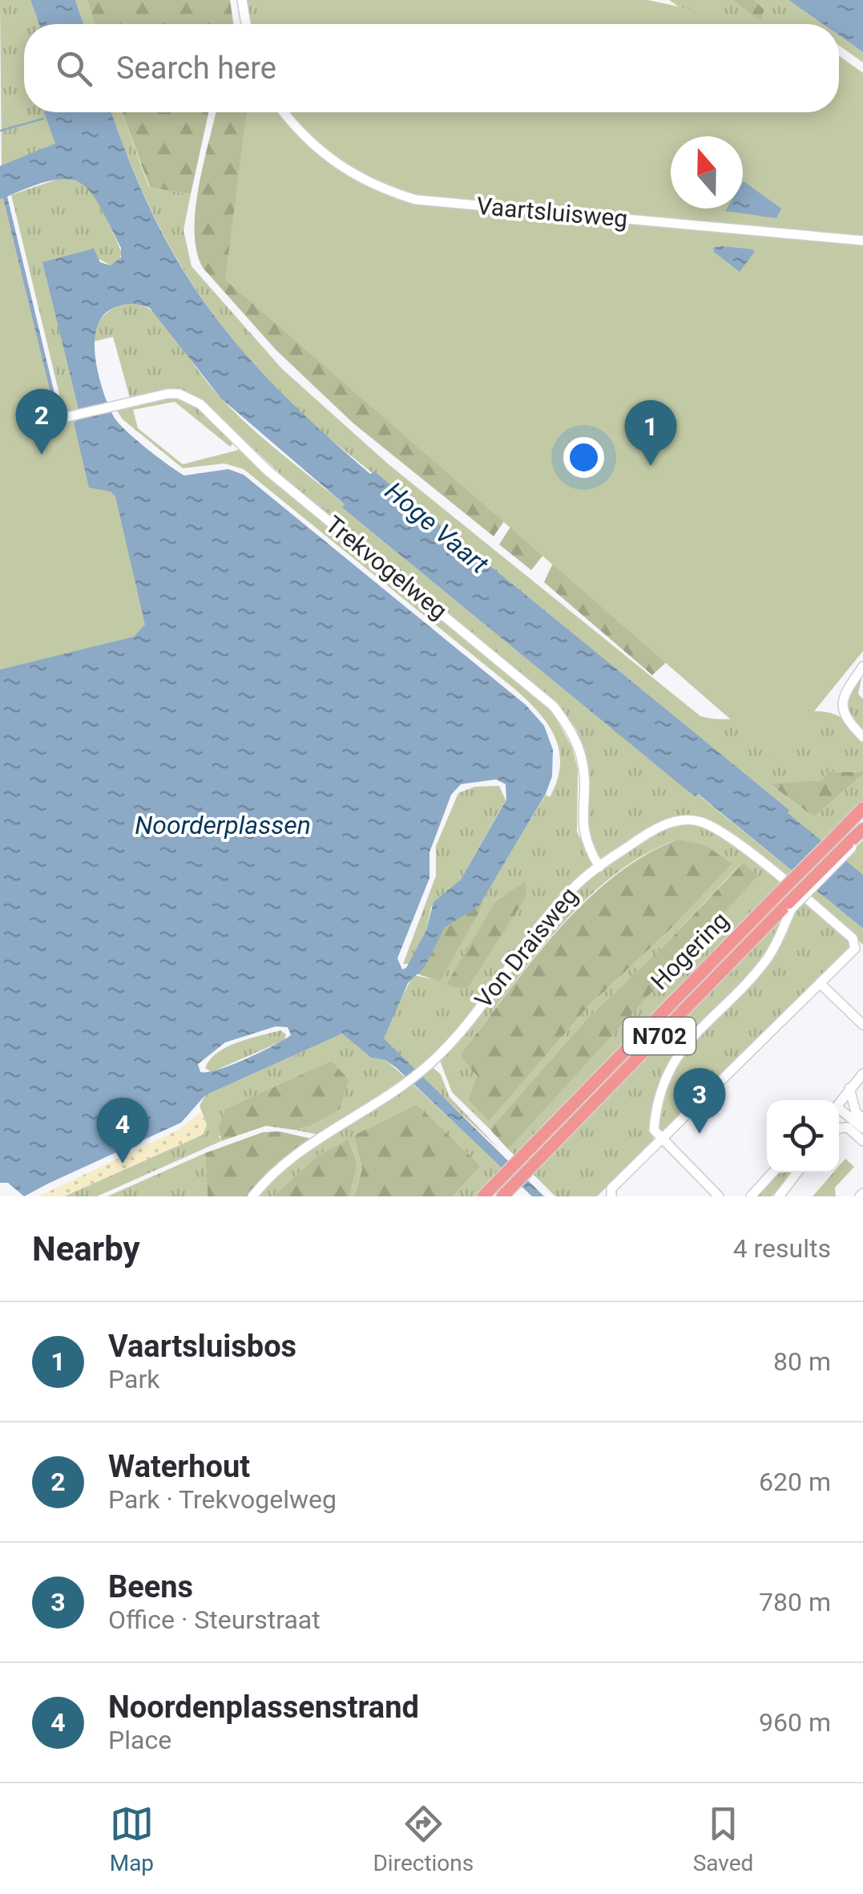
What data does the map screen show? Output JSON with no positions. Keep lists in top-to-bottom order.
{
  "streets": {
    "highway": ["Hogering", "N702"],
    "street": ["Vaartsluisweg", "Trekvogelweg", "Von Draisweg"]
  },
  "crossings": [
    ["Trekvogelweg", "Von Draisweg"]
  ],
  "water": ["Hoge Vaart", "Noorderplassen"],
  "north": "top",
  "page": {
    "search": "Search here",
    "pins": [
      "2",
      "1",
      "3",
      "4"
    ],
    "heading": ["Nearby", "4 results"],
    "list": [
      {
        "mark": "1",
        "name": "Vaartsluisbos",
        "note": "Park",
        "value": "80 m"
      },
      {
        "mark": "2",
        "name": "Waterhout",
        "note": "Park · Trekvogelweg",
        "value": "620 m"
      },
      {
        "mark": "3",
        "name": "Beens",
        "note": "Office · Steurstraat",
        "value": "780 m"
      },
      {
        "mark": "4",
        "name": "Noordenplassenstrand",
        "note": "Place",
        "value": "960 m"
      }
    ],
    "nav": ["Map", "Directions", "Saved"]
  }
}
